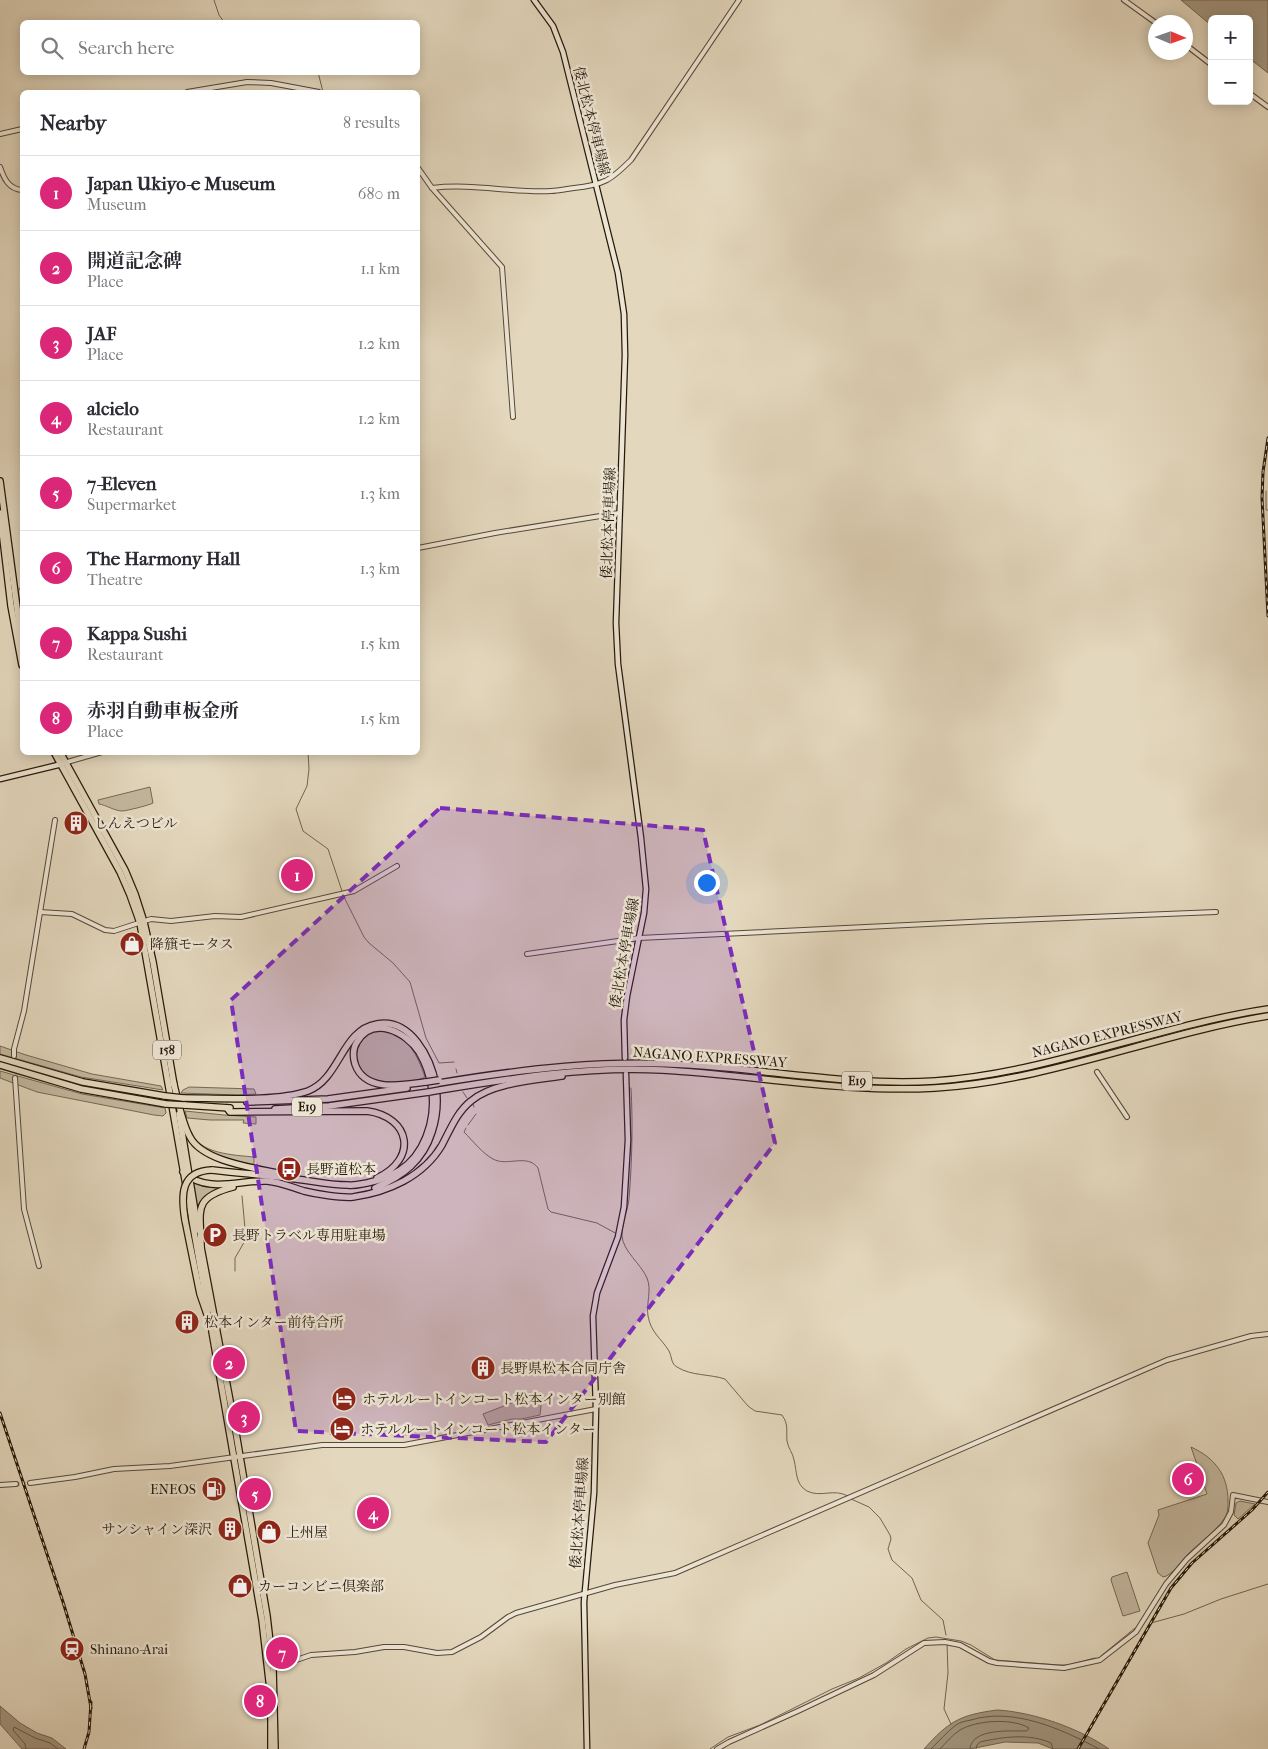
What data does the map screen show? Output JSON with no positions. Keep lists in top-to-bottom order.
{
  "streets": {
    "highway": ["NAGANO EXPRESSWAY", "158", "E19"],
    "main road": ["倭北松本停車場線"]
  },
  "places": {
    "building": [
      "しんえつビル",
      "松本インター前待合所",
      "長野県松本合同庁舎",
      "サンシャイン深沢"
    ],
    "shop": ["降簱モータス", "上州屋", "カーコンビニ倶楽部"],
    "bus stop": ["長野道松本"],
    "parking": ["長野トラベル専用駐車場"],
    "hotel": ["ホテルルートインコート松本インター別館", "ホテルルートインコート松本インター"],
    "fuel station": ["ENEOS"],
    "station": ["Shinano-Arai"]
  },
  "north": "right",
  "page": {
    "map_buttons": ["+", "−"],
    "search": "Search here",
    "heading": ["Nearby", "8 results"],
    "list": [
      {
        "mark": "1",
        "name": "Japan Ukiyo-e Museum",
        "note": "Museum",
        "value": "680 m"
      },
      {
        "mark": "2",
        "name": "開道記念碑",
        "note": "Place",
        "value": "1.1 km"
      },
      {
        "mark": "3",
        "name": "JAF",
        "note": "Place",
        "value": "1.2 km"
      },
      {
        "mark": "4",
        "name": "alcielo",
        "note": "Restaurant",
        "value": "1.2 km"
      },
      {
        "mark": "5",
        "name": "7-Eleven",
        "note": "Supermarket",
        "value": "1.3 km"
      },
      {
        "mark": "6",
        "name": "The Harmony Hall",
        "note": "Theatre",
        "value": "1.3 km"
      },
      {
        "mark": "7",
        "name": "Kappa Sushi",
        "note": "Restaurant",
        "value": "1.5 km"
      },
      {
        "mark": "8",
        "name": "赤羽自動車板金所",
        "note": "Place",
        "value": "1.5 km"
      }
    ],
    "pins": [
      "1",
      "2",
      "3",
      "6",
      "5",
      "4",
      "7",
      "8"
    ]
  }
}
